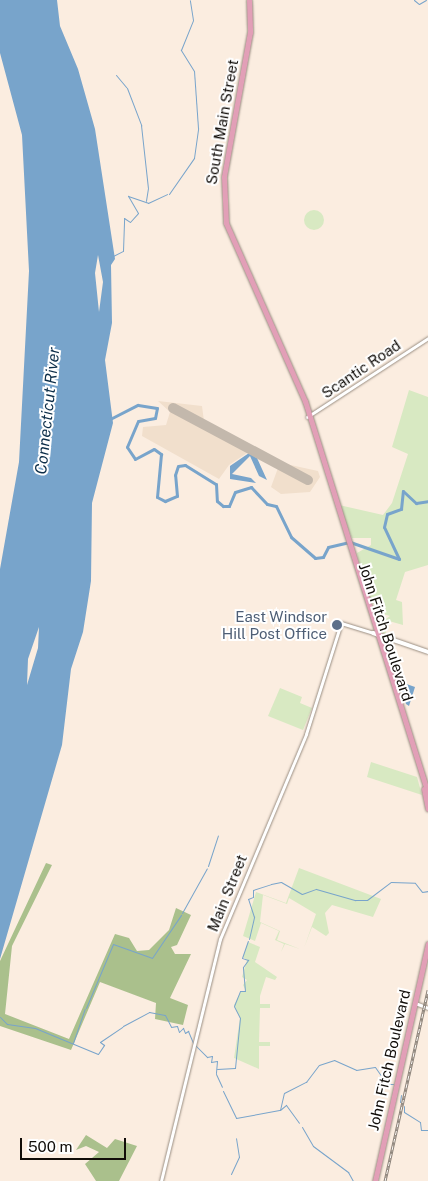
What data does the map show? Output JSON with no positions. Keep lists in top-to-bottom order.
{
  "streets": {
    "highway": ["South Main Street", "John Fitch Boulevard"],
    "street": ["Scantic Road", "Main Street"]
  },
  "crossings": [
    ["South Main Street", "John Fitch Boulevard"],
    ["Scantic Road", "John Fitch Boulevard"],
    ["John Fitch Boulevard", "Main Street"]
  ],
  "water": ["Connecticut River"],
  "places": ["East Windsor Hill Post Office"],
  "scale_bar": "500 m"
}
